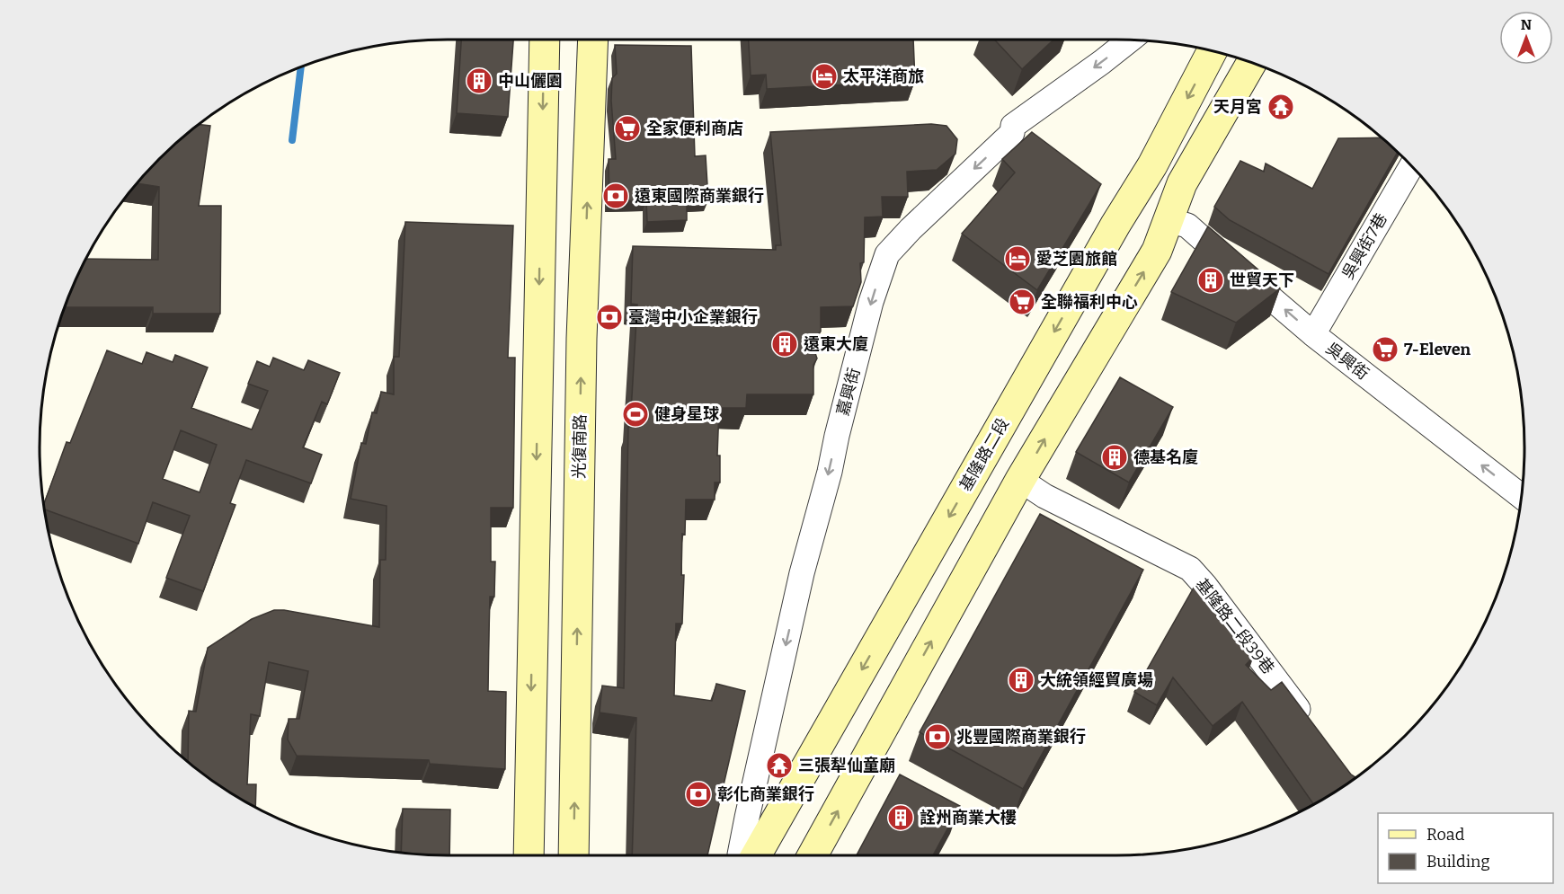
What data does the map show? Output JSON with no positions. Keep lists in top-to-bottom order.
{
  "streets": {
    "main road": ["光復南路", "基隆路二段"],
    "street": [
      "吳興街7巷",
      "吳興街",
      "嘉興街",
      "基隆路二段39巷"
    ]
  },
  "crossings": [
    ["吳興街7巷", "吳興街"]
  ],
  "one_way": ["吳興街", "嘉興街"],
  "places": {
    "hotel": ["太平洋商旅", "愛芝園旅館"],
    "building": [
      "中山儷園",
      "世貿天下",
      "遠東大廈",
      "德基名廈",
      "大統領經貿廣場",
      "詮州商業大樓"
    ],
    "temple": ["天月宮", "三張犁仙童廟"],
    "supermarket": ["全家便利商店", "全聯福利中心", "7-Eleven"],
    "bank": [
      "遠東國際商業銀行",
      "臺灣中小企業銀行",
      "兆豐國際商業銀行",
      "彰化商業銀行"
    ],
    "sports": ["健身星球"]
  },
  "legend": ["Road", "Building"],
  "north": "top"
}
